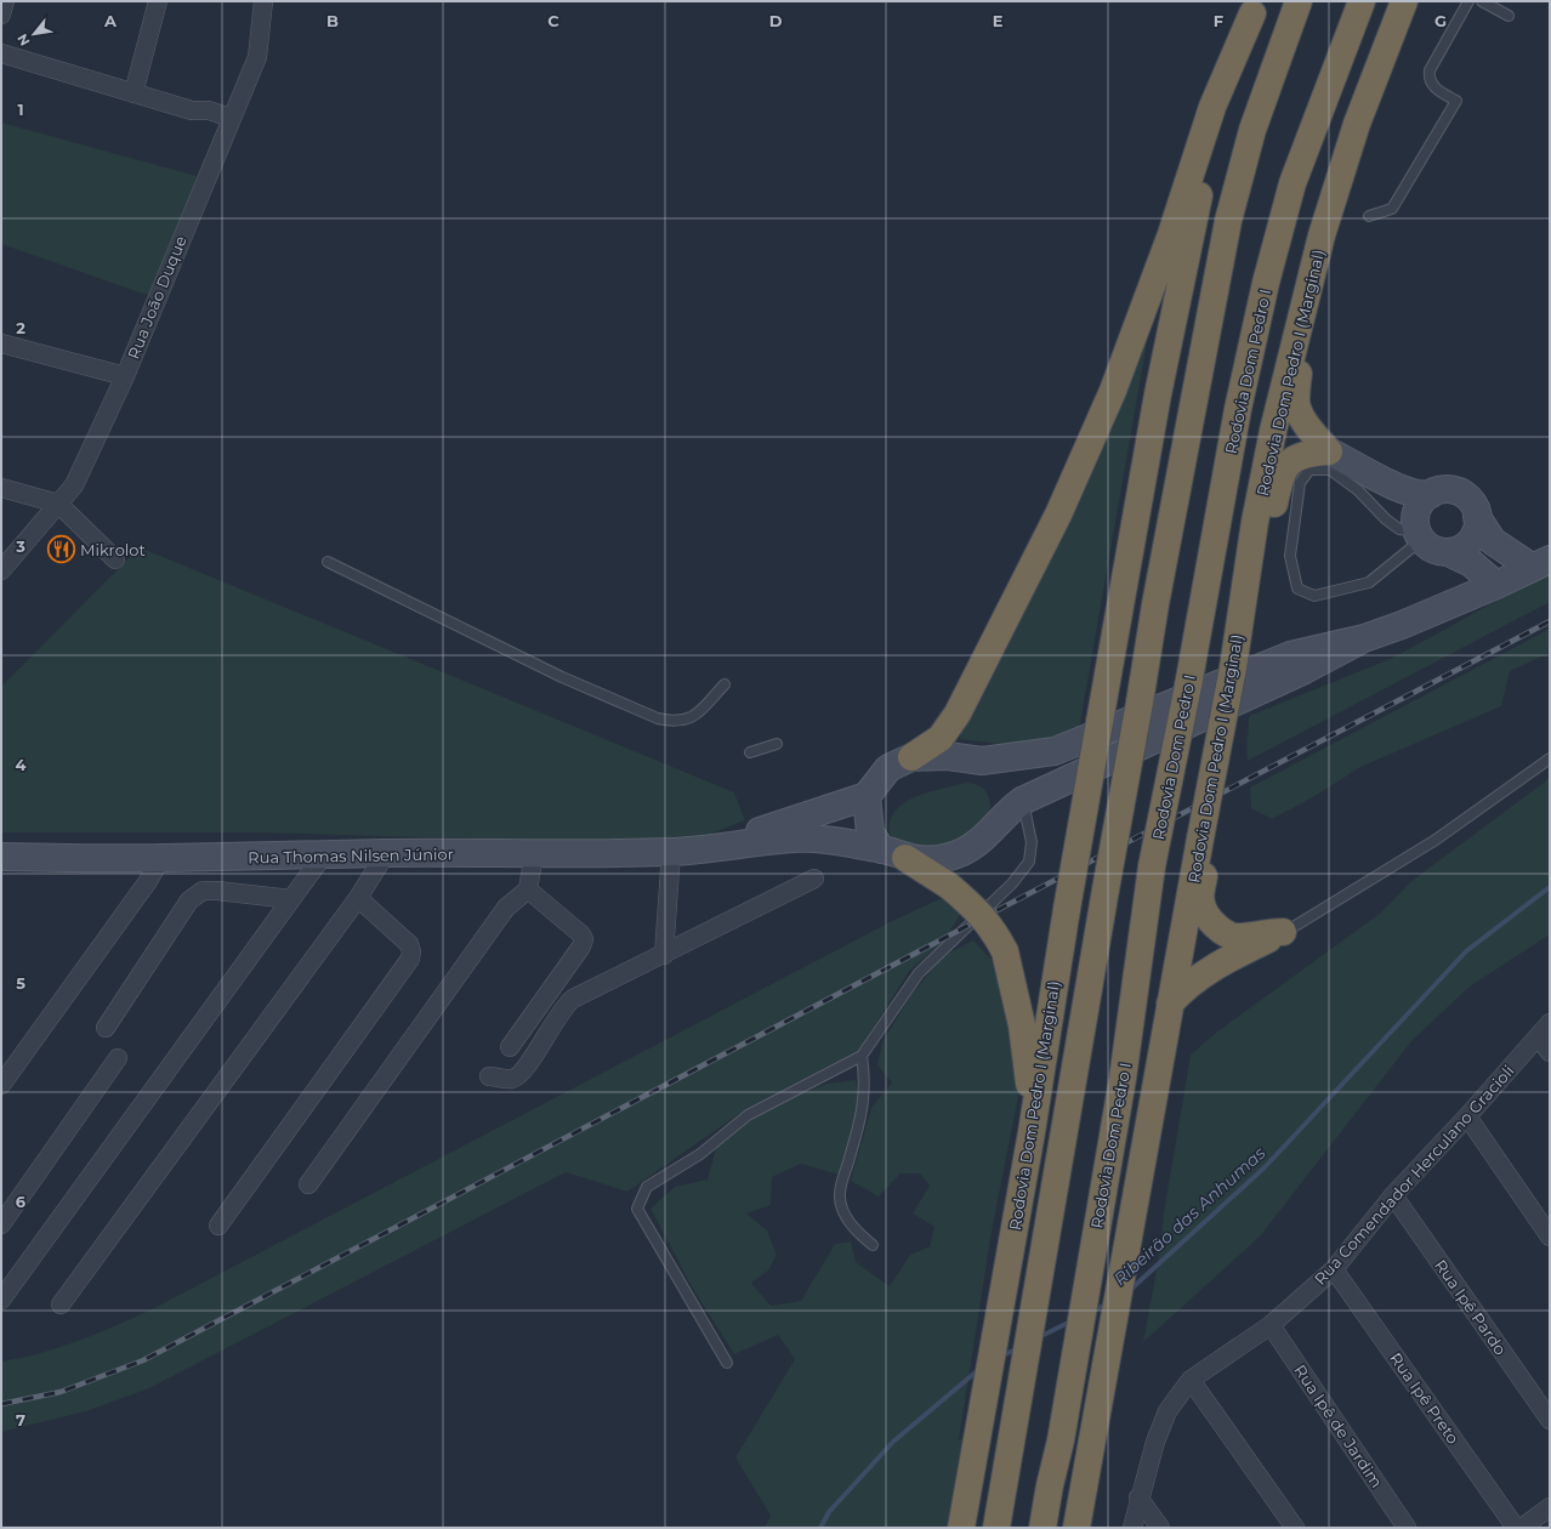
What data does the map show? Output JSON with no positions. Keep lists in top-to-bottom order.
{
  "streets": {
    "highway": ["Rodovia Dom Pedro I", "Rodovia Dom Pedro I (Marginal)"],
    "street": [
      "Rua João Duque",
      "Rua Thomas Nilsen Júnior",
      "Rua Comendador Herculano Gracioli",
      "Rua Ipê Pardo",
      "Rua Ipê Preto",
      "Rua Ipê de Jardim"
    ]
  },
  "crossings": [
    ["Rua Comendador Herculano Gracioli", "Rua Ipê Pardo"],
    ["Rua Comendador Herculano Gracioli", "Rua Ipê Preto"],
    ["Rua Comendador Herculano Gracioli", "Rua Ipê de Jardim"]
  ],
  "water": ["Ribeirão das Anhumas"],
  "places": {
    "restaurant": ["Mikrolot"]
  },
  "north": "bottom left",
  "grid": {
    "columns": [
      "A",
      "B",
      "C",
      "D",
      "E",
      "F",
      "G"
    ],
    "rows": [
      "1",
      "2",
      "3",
      "4",
      "5",
      "6",
      "7"
    ]
  }
}
